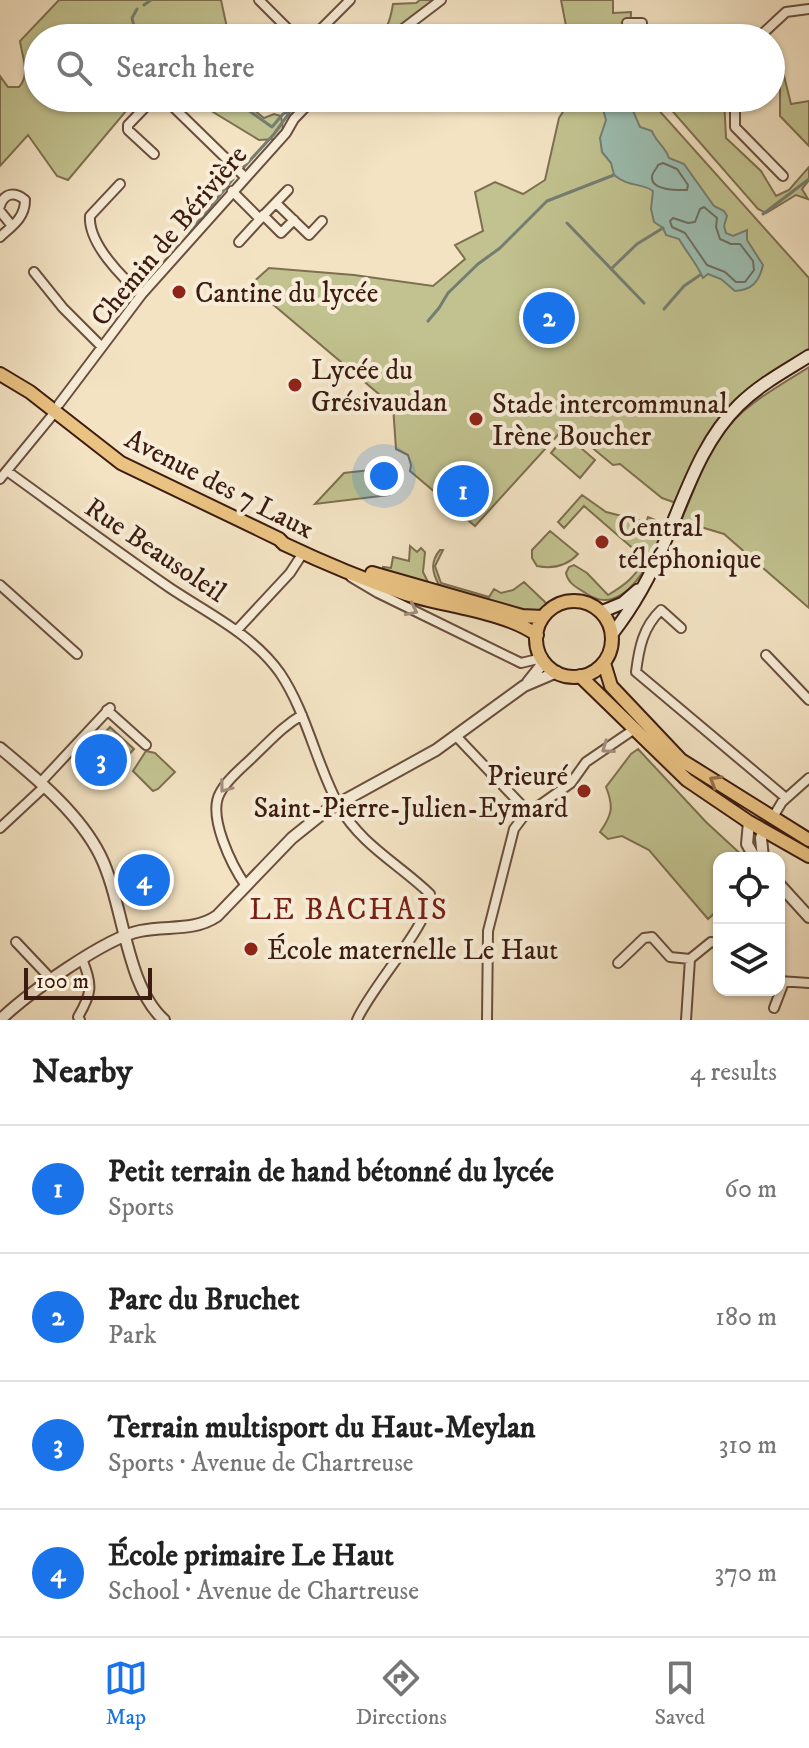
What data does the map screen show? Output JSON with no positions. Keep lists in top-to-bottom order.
{
  "streets": {
    "main road": ["Avenue des 7 Laux"],
    "street": ["Chemin de Bérivière", "Rue Beausoleil"]
  },
  "crossings": [
    ["Chemin de Bérivière", "Avenue des 7 Laux"],
    ["Chemin de Bérivière", "Rue Beausoleil"],
    ["Avenue des 7 Laux", "Rue Beausoleil"]
  ],
  "districts": ["LE BACHAIS"],
  "places": [
    "Cantine du lycée",
    "Lycée du Grésivaudan",
    "Stade intercommunal Irène Boucher",
    "Central téléphonique",
    "Prieuré Saint-Pierre-Julien-Eymard",
    "École maternelle Le Haut"
  ],
  "scale_bar": "100 m",
  "page": {
    "search": "Search here",
    "pins": [
      "2",
      "1",
      "3",
      "4"
    ],
    "scale": "100 m",
    "heading": ["Nearby", "4 results"],
    "list": [
      {
        "mark": "1",
        "name": "Petit terrain de hand bétonné du lycée",
        "note": "Sports",
        "value": "60 m"
      },
      {
        "mark": "2",
        "name": "Parc du Bruchet",
        "note": "Park",
        "value": "180 m"
      },
      {
        "mark": "3",
        "name": "Terrain multisport du Haut-Meylan",
        "note": "Sports · Avenue de Chartreuse",
        "value": "310 m"
      },
      {
        "mark": "4",
        "name": "École primaire Le Haut",
        "note": "School · Avenue de Chartreuse",
        "value": "370 m"
      }
    ],
    "nav": ["Map", "Directions", "Saved"]
  }
}
